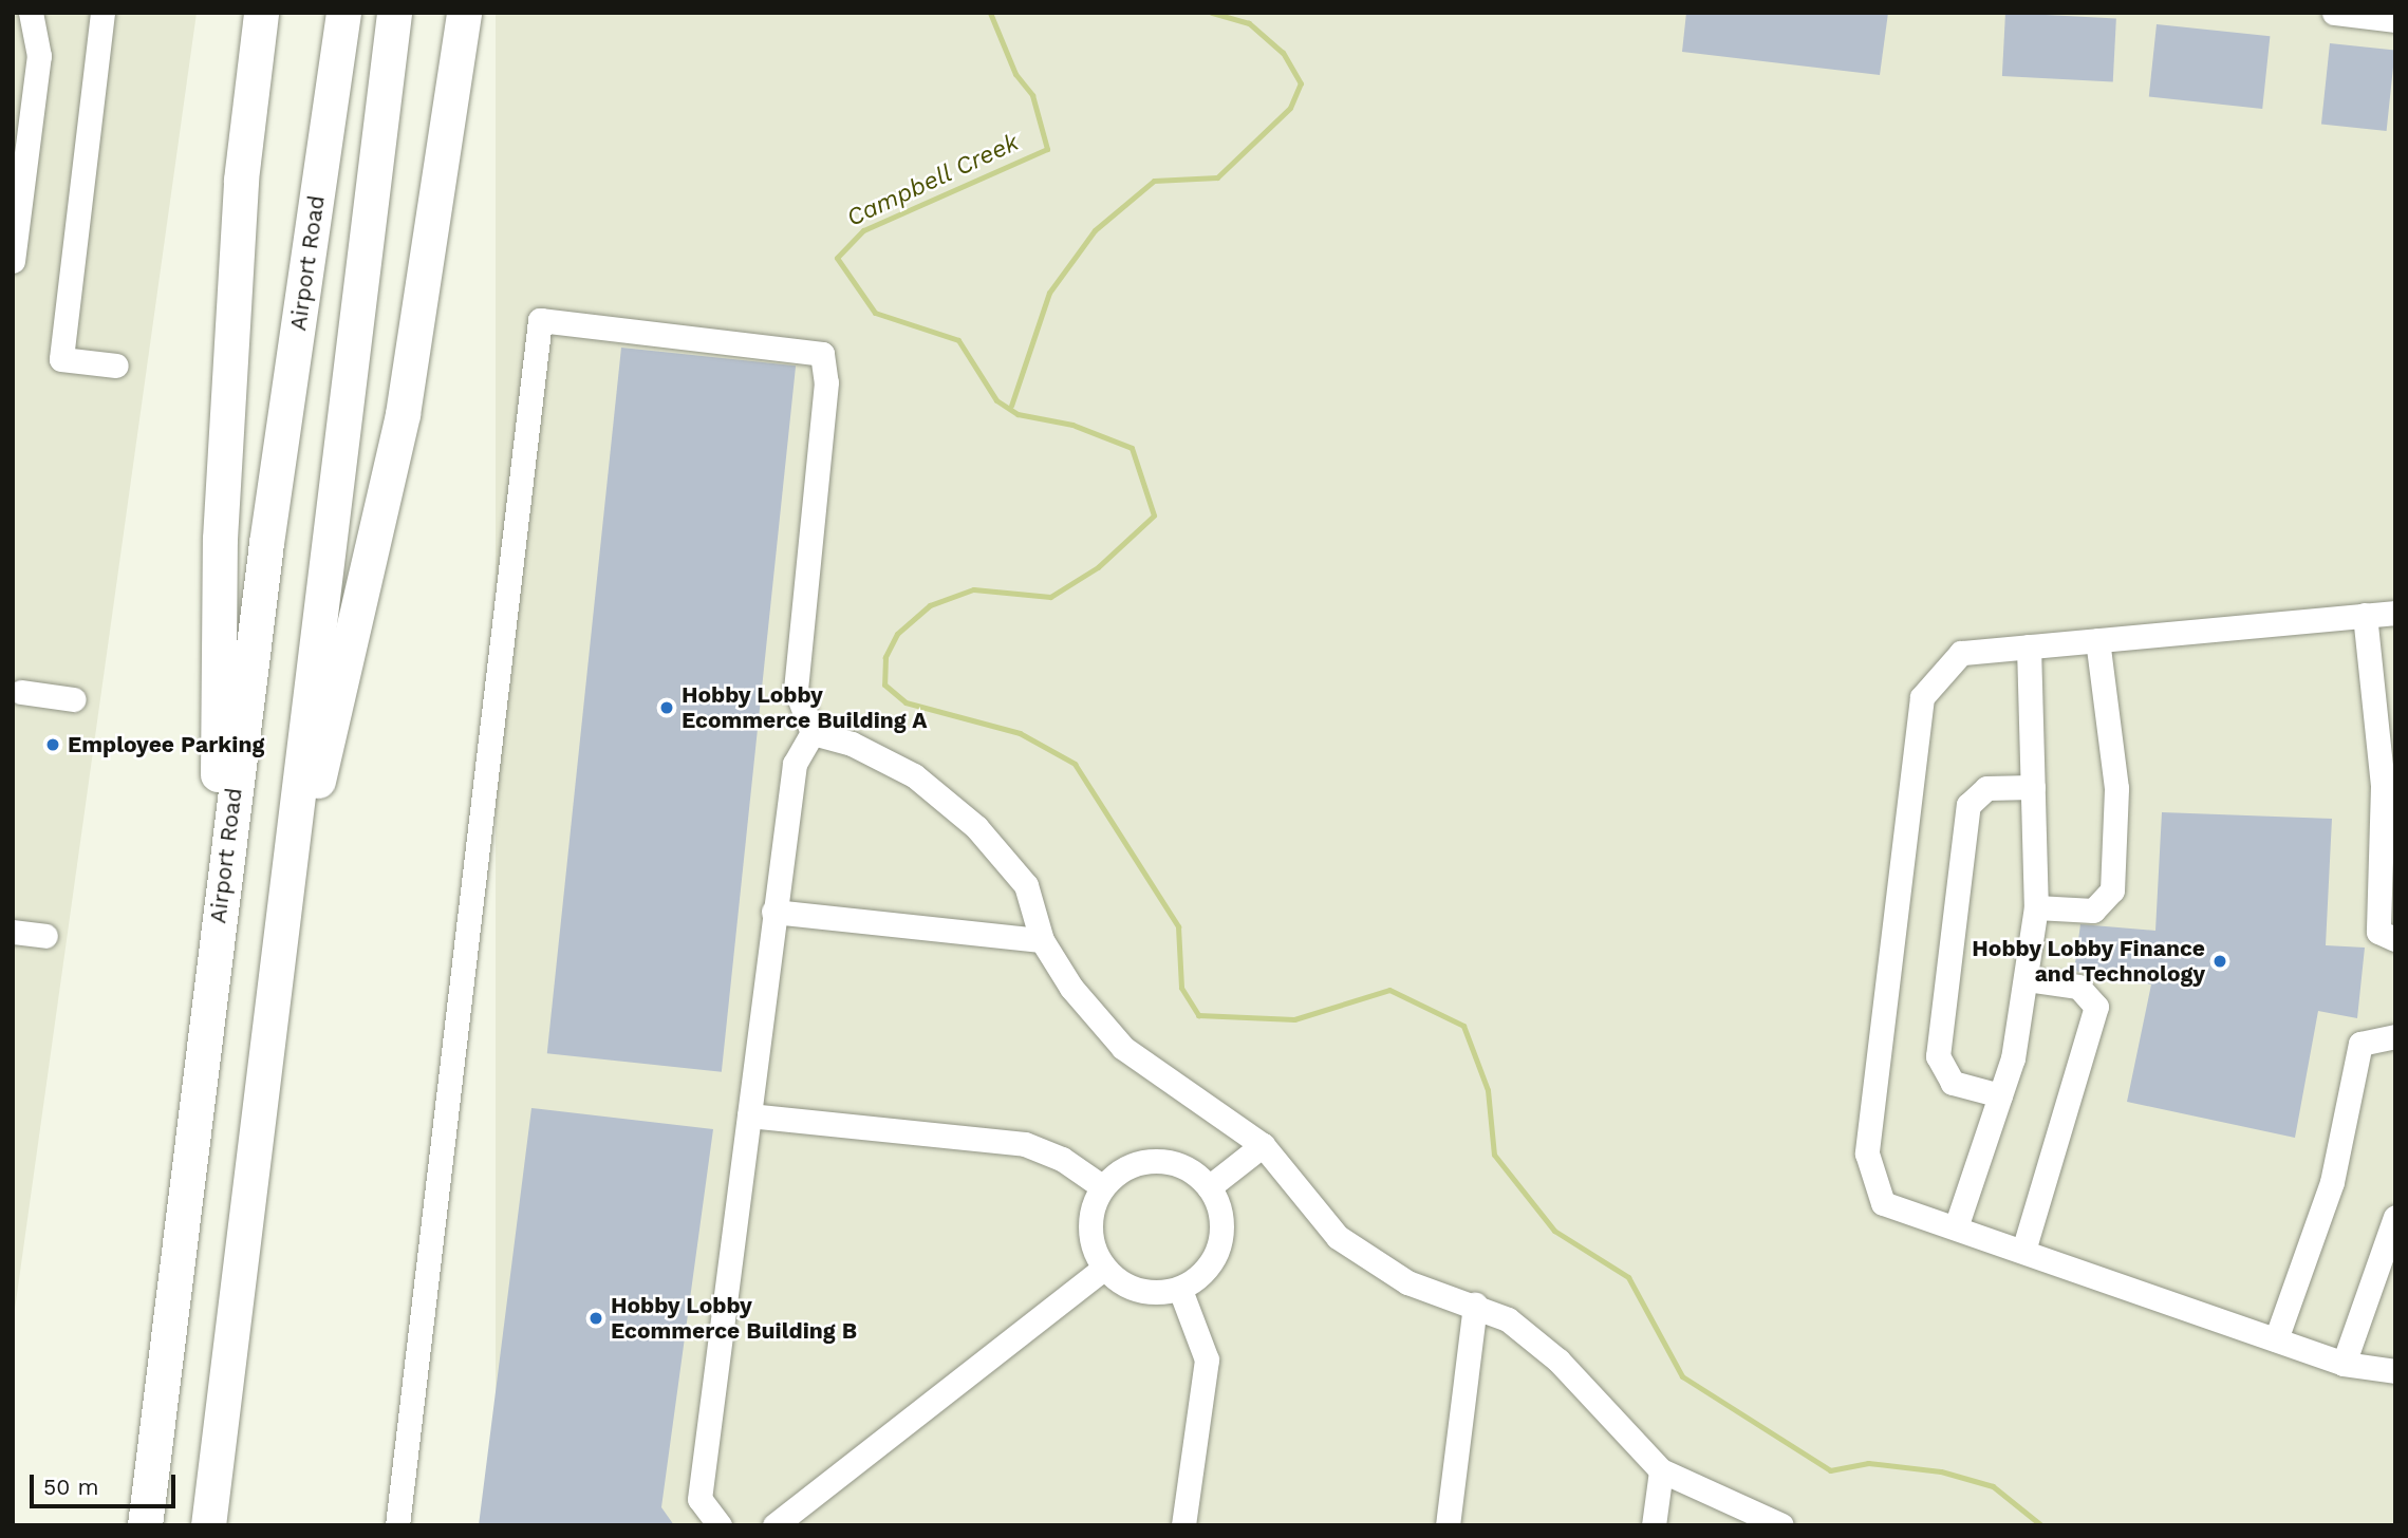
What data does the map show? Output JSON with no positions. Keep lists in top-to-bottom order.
{
  "streets": {
    "highway": ["Airport Road"]
  },
  "water": ["Campbell Creek"],
  "places": [
    "Hobby Lobby Ecommerce Building A",
    "Employee Parking",
    "Hobby Lobby Finance and Technology",
    "Hobby Lobby Ecommerce Building B"
  ],
  "scale_bar": "50 m"
}
